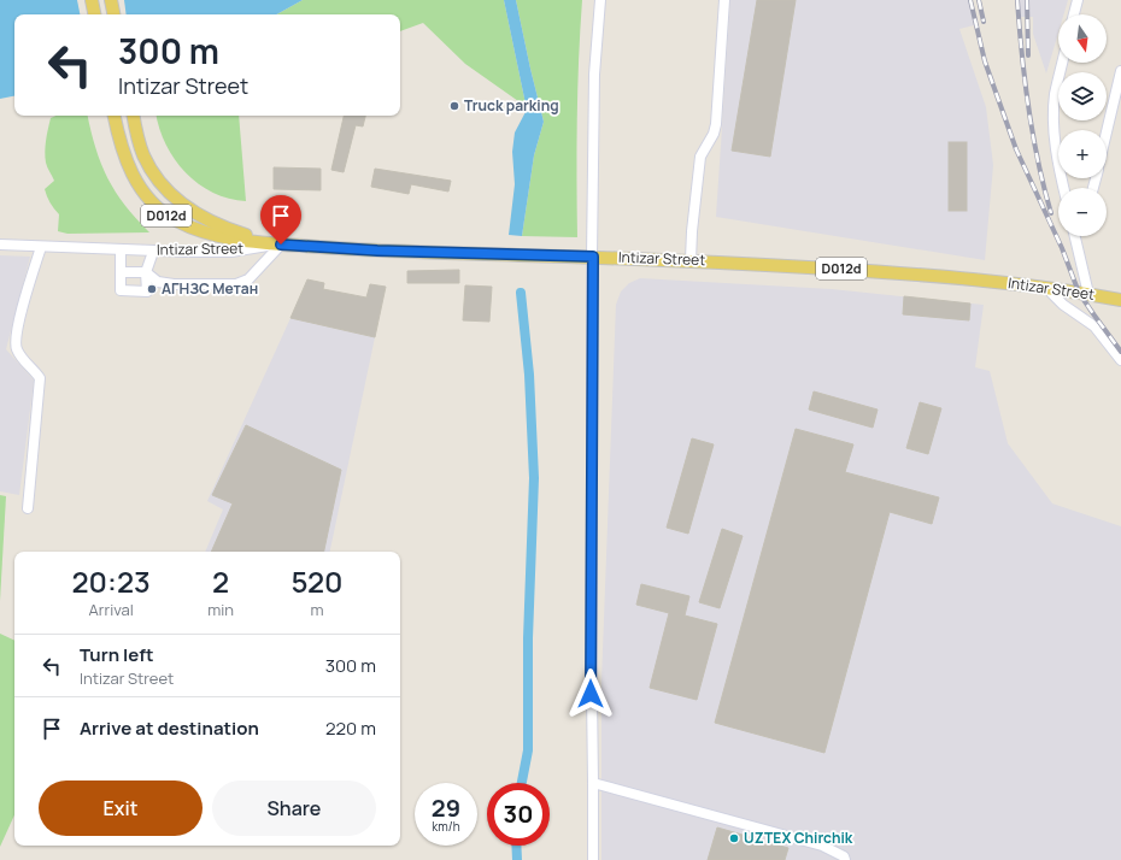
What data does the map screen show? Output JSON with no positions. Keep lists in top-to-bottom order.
{
  "streets": {
    "main road": ["D012d", "Intizar Street"]
  },
  "crossings": [
    ["D012d", "Intizar Street"]
  ],
  "places": ["Truck parking", "АГНЗС Метан", "UZTEX Chirchik"],
  "north": "bottom",
  "page": {
    "map_buttons": ["+", "−"],
    "turn": ["300 m", "Intizar Street"],
    "eta": [
      "20:23",
      "Arrival",
      "2",
      "min",
      "520",
      "m"
    ],
    "list": [
      {
        "name": "Turn left",
        "note": "Intizar Street",
        "value": "300 m"
      },
      {
        "name": "Arrive at destination",
        "value": "220 m"
      }
    ],
    "buttons": ["Exit", "Share"],
    "speed": "29 km/h",
    "limit": "30"
  }
}
